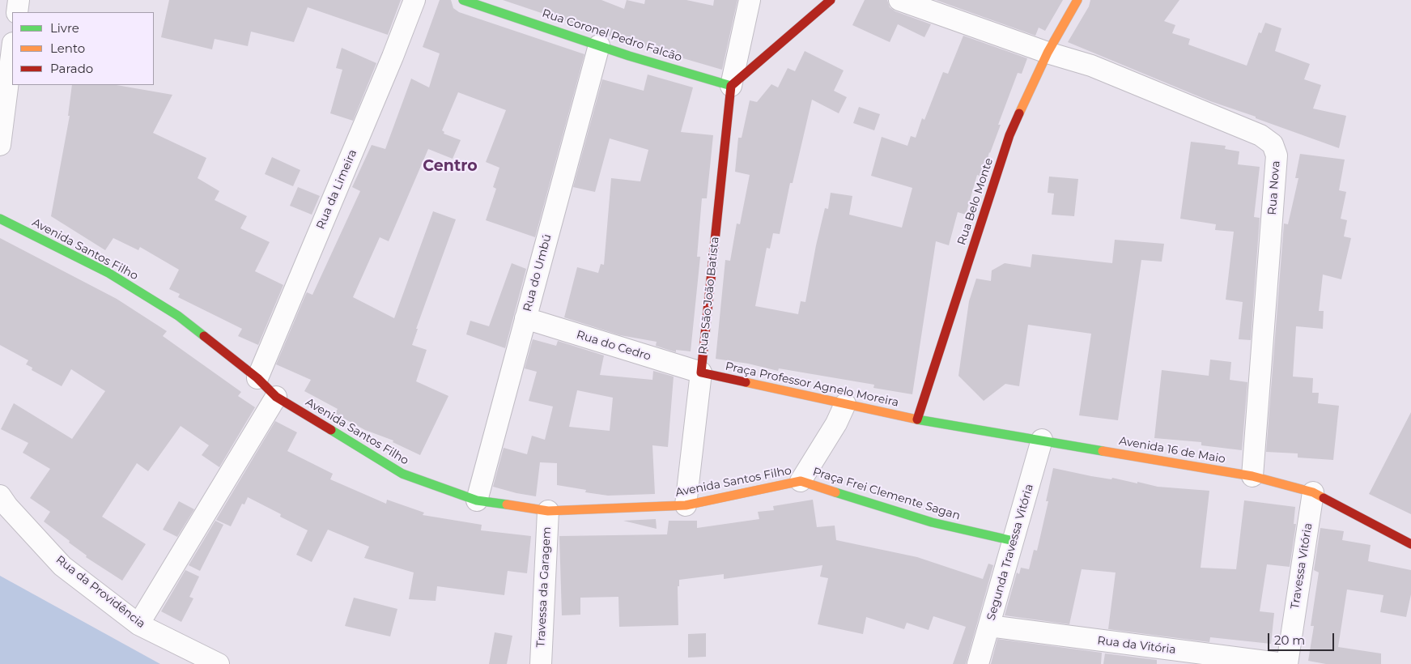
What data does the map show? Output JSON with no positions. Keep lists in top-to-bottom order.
{
  "streets": {
    "street": [
      "Rua Coronel Pedro Falcão",
      "Rua Nova",
      "Rua da Limeira",
      "Rua Belo Monte",
      "Avenida Santos Filho",
      "Rua do Umbú",
      "Rua São João Batista",
      "Rua do Cedro",
      "Praça Professor Agnelo Moreira",
      "Avenida 16 de Maio",
      "Praça Frei Clemente Sagan",
      "Segunda Travessa Vitória",
      "Travessa Vitória",
      "Travessa da Garagem",
      "Rua da Providência",
      "Rua da Vitória"
    ]
  },
  "crossings": [
    ["Rua Coronel Pedro Falcão", "Rua do Umbú"],
    ["Rua Coronel Pedro Falcão", "Rua São João Batista"],
    ["Rua Nova", "Rua Belo Monte"],
    ["Rua Nova", "Avenida 16 de Maio"],
    ["Rua da Limeira", "Avenida Santos Filho"],
    ["Rua Belo Monte", "Praça Professor Agnelo Moreira"],
    ["Rua Belo Monte", "Avenida 16 de Maio"],
    ["Avenida Santos Filho", "Rua do Umbú"],
    ["Avenida Santos Filho", "Rua São João Batista"],
    ["Avenida Santos Filho", "Praça Frei Clemente Sagan"],
    ["Avenida Santos Filho", "Travessa da Garagem"],
    ["Rua do Umbú", "Rua do Cedro"],
    ["Rua São João Batista", "Rua do Cedro"],
    ["Rua São João Batista", "Praça Professor Agnelo Moreira"],
    ["Rua do Cedro", "Praça Professor Agnelo Moreira"],
    ["Praça Professor Agnelo Moreira", "Avenida 16 de Maio"],
    ["Avenida 16 de Maio", "Segunda Travessa Vitória"],
    ["Avenida 16 de Maio", "Travessa Vitória"],
    ["Praça Frei Clemente Sagan", "Segunda Travessa Vitória"],
    ["Segunda Travessa Vitória", "Rua da Vitória"],
    ["Travessa Vitória", "Rua da Vitória"]
  ],
  "districts": ["Centro"],
  "legend": ["Livre", "Lento", "Parado"],
  "scale_bar": "20 m"
}
